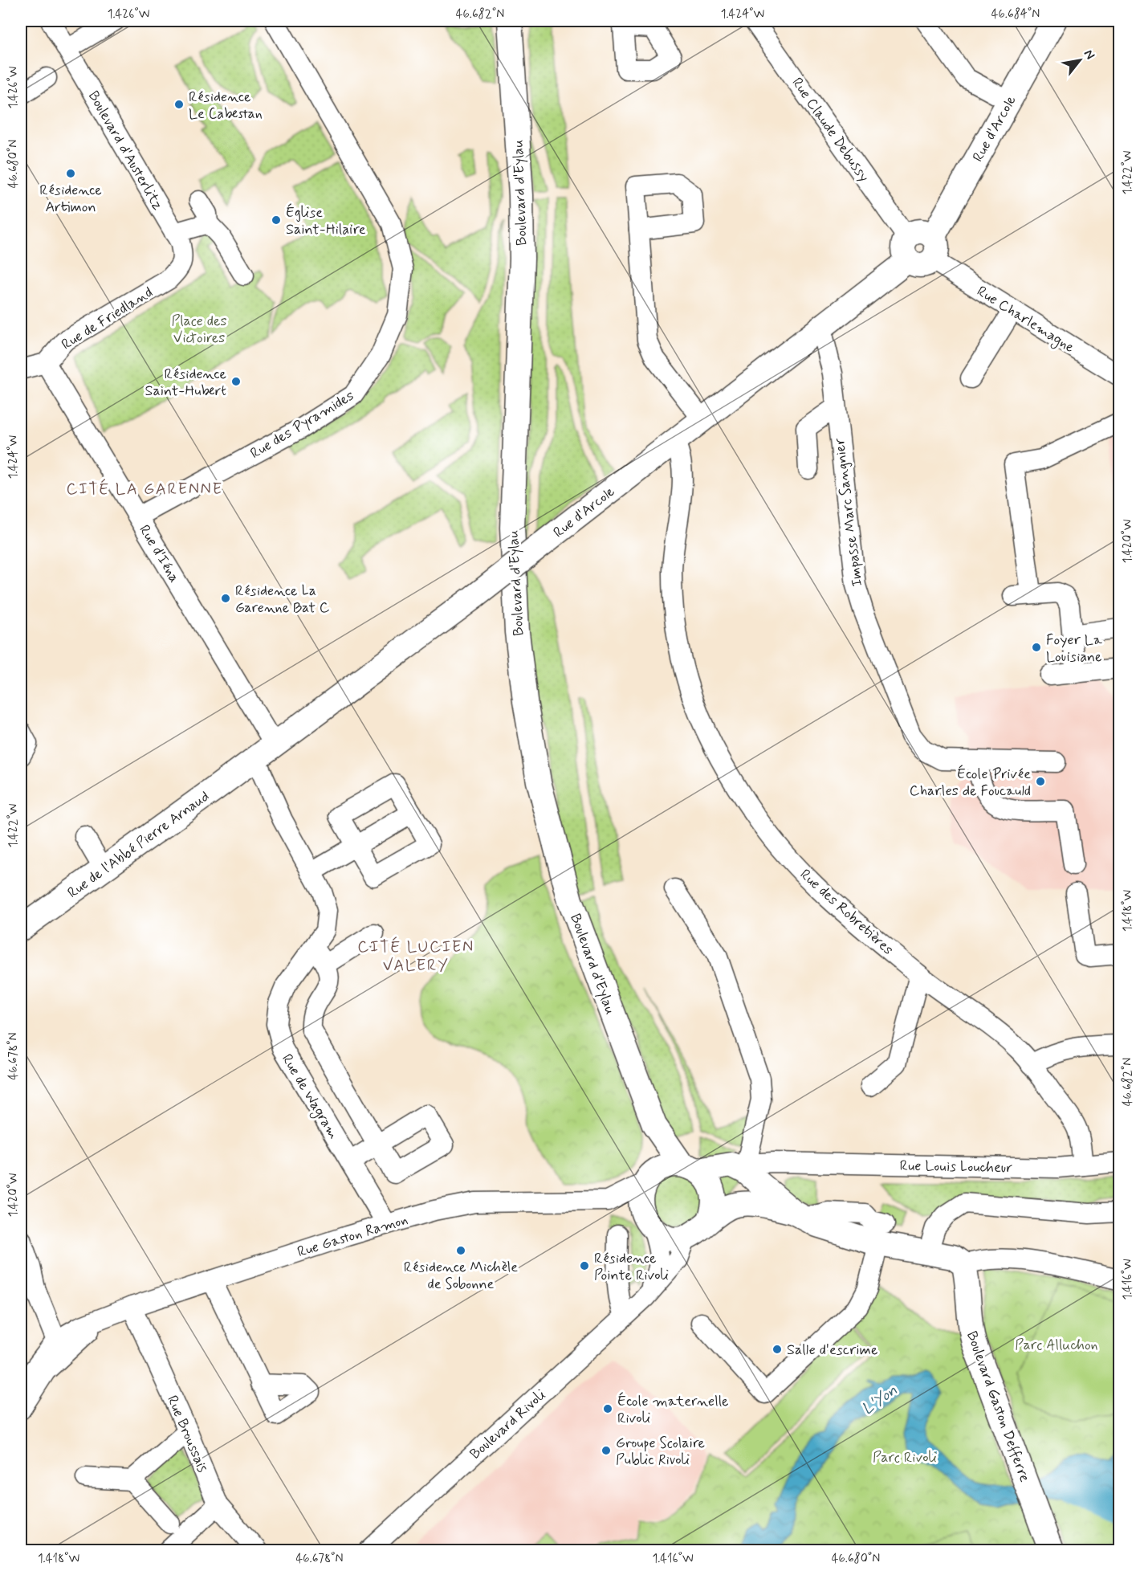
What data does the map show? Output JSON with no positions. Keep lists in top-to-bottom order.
{
  "streets": {
    "main road": [
      "Rue d'Arcole",
      "Boulevard d'Eylau",
      "Rue de l'Abbé Pierre Arnaud",
      "Rue Louis Loucheur",
      "Boulevard Gaston Defferre"
    ],
    "street": [
      "Rue Claude Debussy",
      "Boulevard d'Austerlitz",
      "Rue de Friedland",
      "Rue Charlemagne",
      "Rue des Pyramides",
      "Impasse Marc Sangnier",
      "Rue d'Iéna",
      "Rue des Robretières",
      "Rue de Wagram",
      "Rue Gaston Ramon",
      "Boulevard Rivoli",
      "Rue Broussais"
    ]
  },
  "crossings": [
    ["Rue d'Arcole", "Rue Claude Debussy"],
    ["Rue d'Arcole", "Rue Charlemagne"],
    ["Rue d'Arcole", "Impasse Marc Sangnier"],
    ["Rue d'Arcole", "Rue d'Iéna"],
    ["Rue d'Arcole", "Rue de l'Abbé Pierre Arnaud"],
    ["Rue d'Arcole", "Rue des Robretières"],
    ["Rue d'Arcole", "Rue de Wagram"],
    ["Boulevard d'Austerlitz", "Rue de Friedland"],
    ["Boulevard d'Eylau", "Rue Louis Loucheur"],
    ["Boulevard d'Eylau", "Rue Gaston Ramon"],
    ["Boulevard d'Eylau", "Boulevard Rivoli"],
    ["Rue de Friedland", "Rue d'Iéna"],
    ["Rue des Pyramides", "Rue d'Iéna"],
    ["Rue d'Iéna", "Rue de l'Abbé Pierre Arnaud"],
    ["Rue d'Iéna", "Rue de Wagram"],
    ["Rue de l'Abbé Pierre Arnaud", "Rue de Wagram"],
    ["Rue des Robretières", "Rue Louis Loucheur"],
    ["Rue de Wagram", "Rue Gaston Ramon"],
    ["Rue Louis Loucheur", "Rue Gaston Ramon"],
    ["Rue Louis Loucheur", "Boulevard Rivoli"],
    ["Rue Gaston Ramon", "Boulevard Rivoli"],
    ["Rue Gaston Ramon", "Rue Broussais"]
  ],
  "districts": ["CITÉ LA GARENNE", "CITÉ LUCIEN VALERY"],
  "water": ["L'Yon"],
  "parks": ["Place des Victoires", "Parc Alluchon", "Parc Rivoli"],
  "places": [
    "Résidence Le Cabestan",
    "Résidence Artimon",
    "Église Saint-Hilaire",
    "Résidence Saint-Hubert",
    "Résidence La Garenne Bat C",
    "Foyer La Louisiane",
    "École Privée Charles de Foucauld",
    "Résidence Michèle de Sobonne",
    "Résidence Pointe Rivoli",
    "Salle d'escrime",
    "École maternelle Rivoli",
    "Groupe Scolaire Public Rivoli"
  ],
  "north": "top right",
  "coordinates": [
    "1.426°W",
    "46.682°N",
    "1.424°W",
    "46.684°N",
    "46.680°N",
    "1.422°W",
    "1.420°W",
    "1.418°W",
    "46.678°N",
    "1.416°W"
  ]
}
